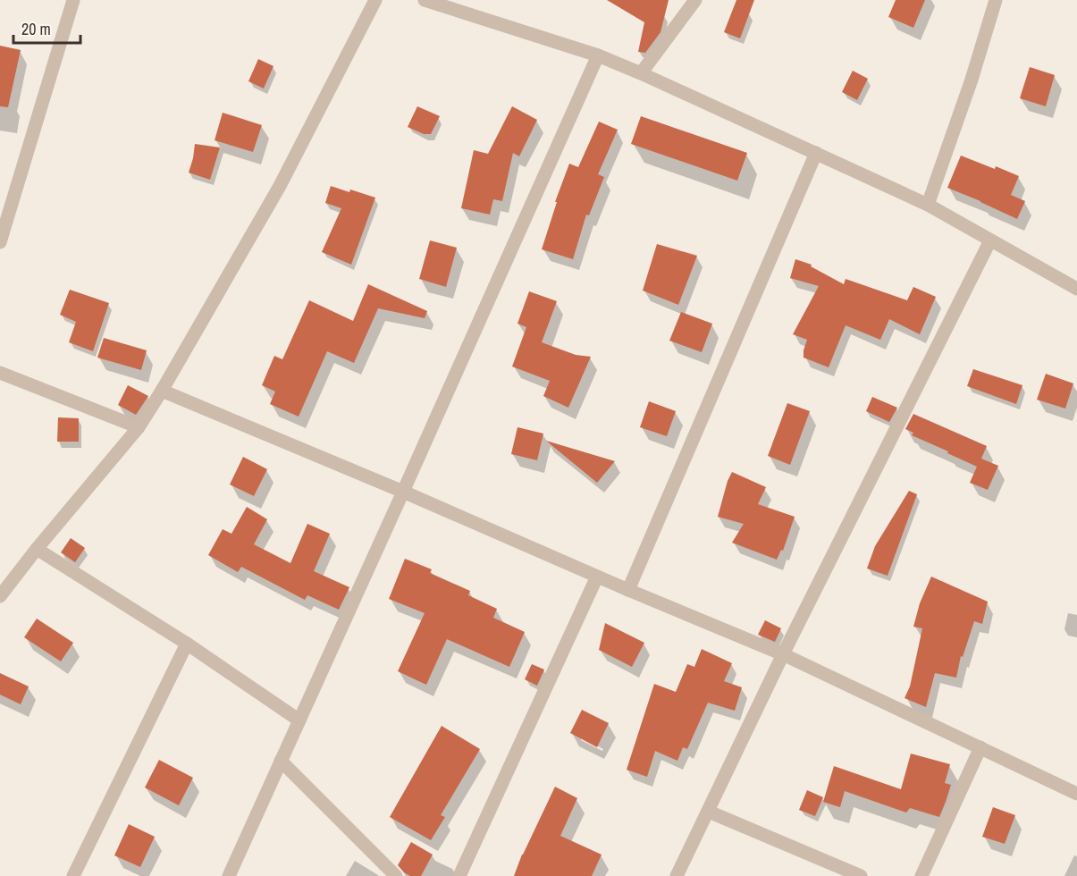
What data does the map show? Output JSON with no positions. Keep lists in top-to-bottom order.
{
  "scale_bar": "20 m"
}
